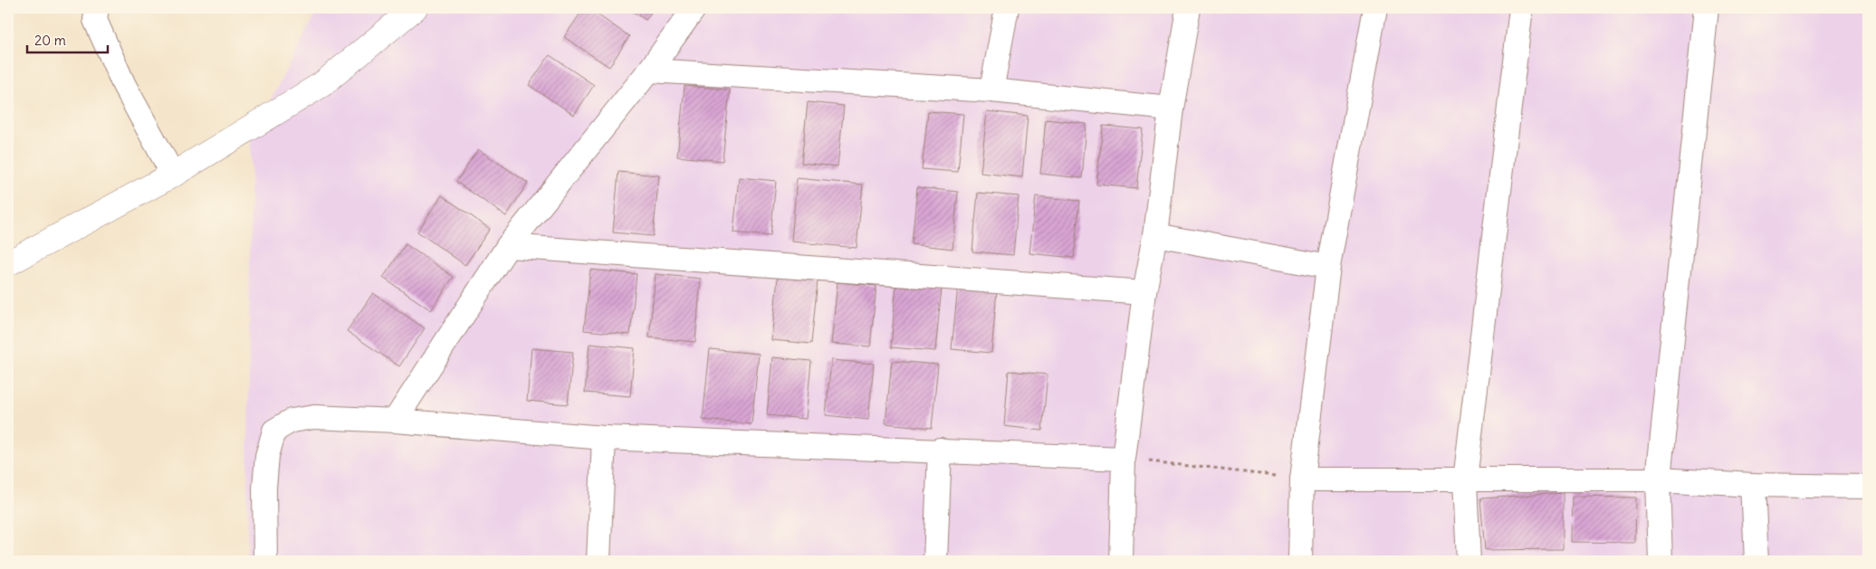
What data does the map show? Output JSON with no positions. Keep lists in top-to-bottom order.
{
  "scale_bar": "20 m"
}
